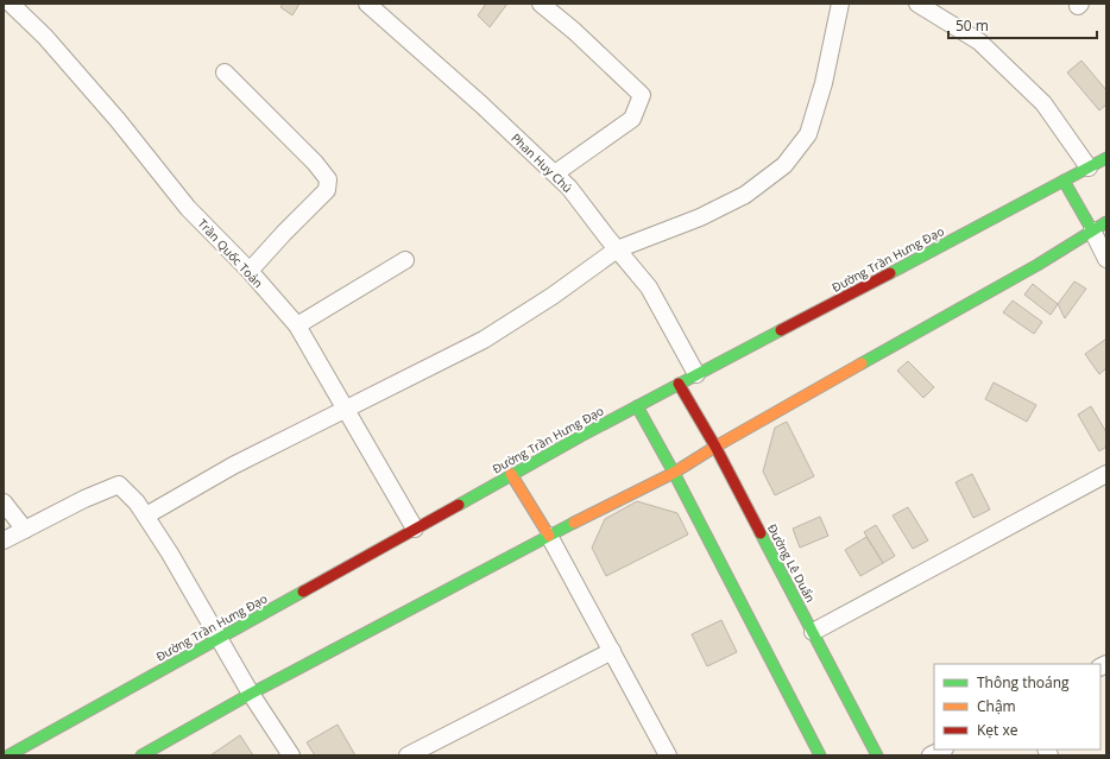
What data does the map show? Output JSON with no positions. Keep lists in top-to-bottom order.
{
  "streets": {
    "main road": ["Đường Trần Hưng Đạo", "Đường Lê Duẩn"],
    "street": ["Phan Huy Chú", "Trần Quốc Toản"]
  },
  "crossings": [
    ["Phan Huy Chú", "Đường Trần Hưng Đạo"],
    ["Trần Quốc Toản", "Đường Trần Hưng Đạo"],
    ["Đường Trần Hưng Đạo", "Đường Lê Duẩn"]
  ],
  "legend": ["Thông thoáng", "Chậm", "Kẹt xe"],
  "scale_bar": "50 m"
}
